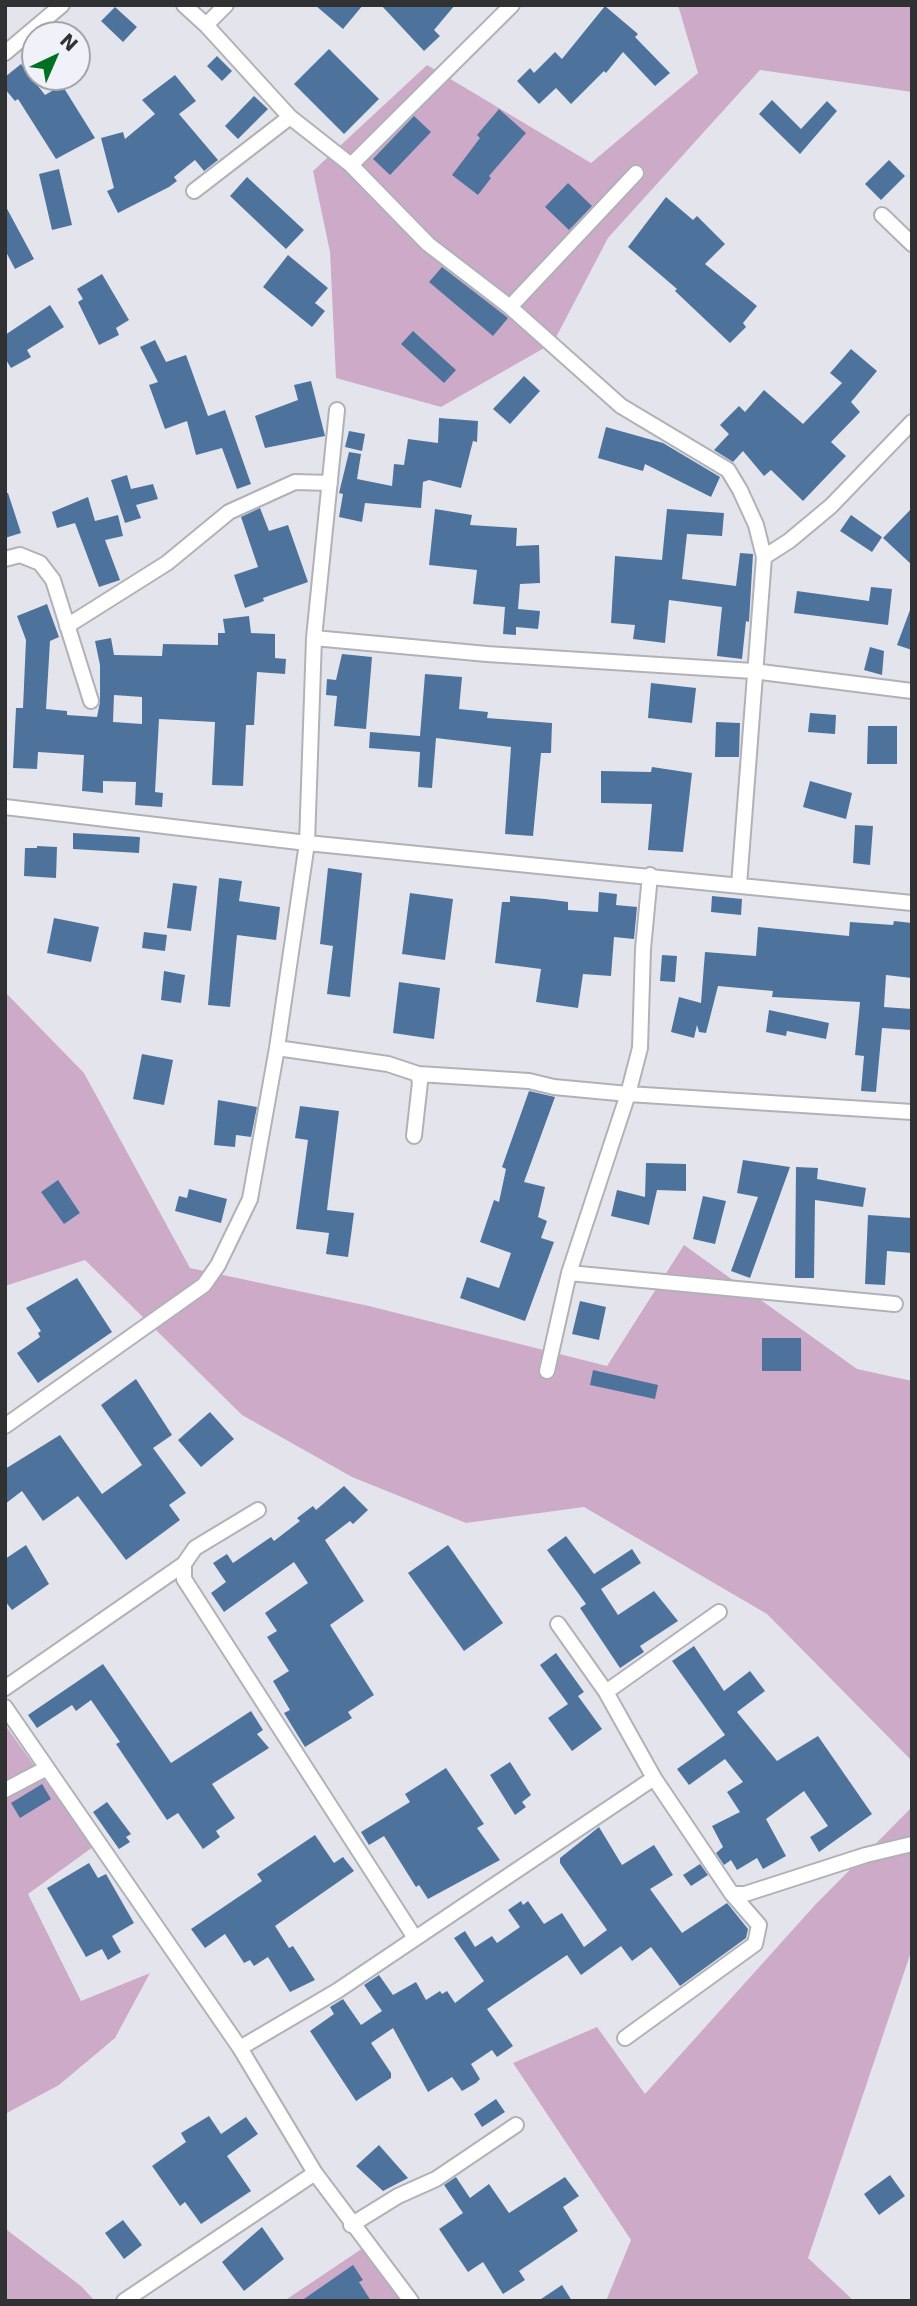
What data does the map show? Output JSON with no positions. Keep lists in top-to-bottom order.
{
  "north": "top right"
}
